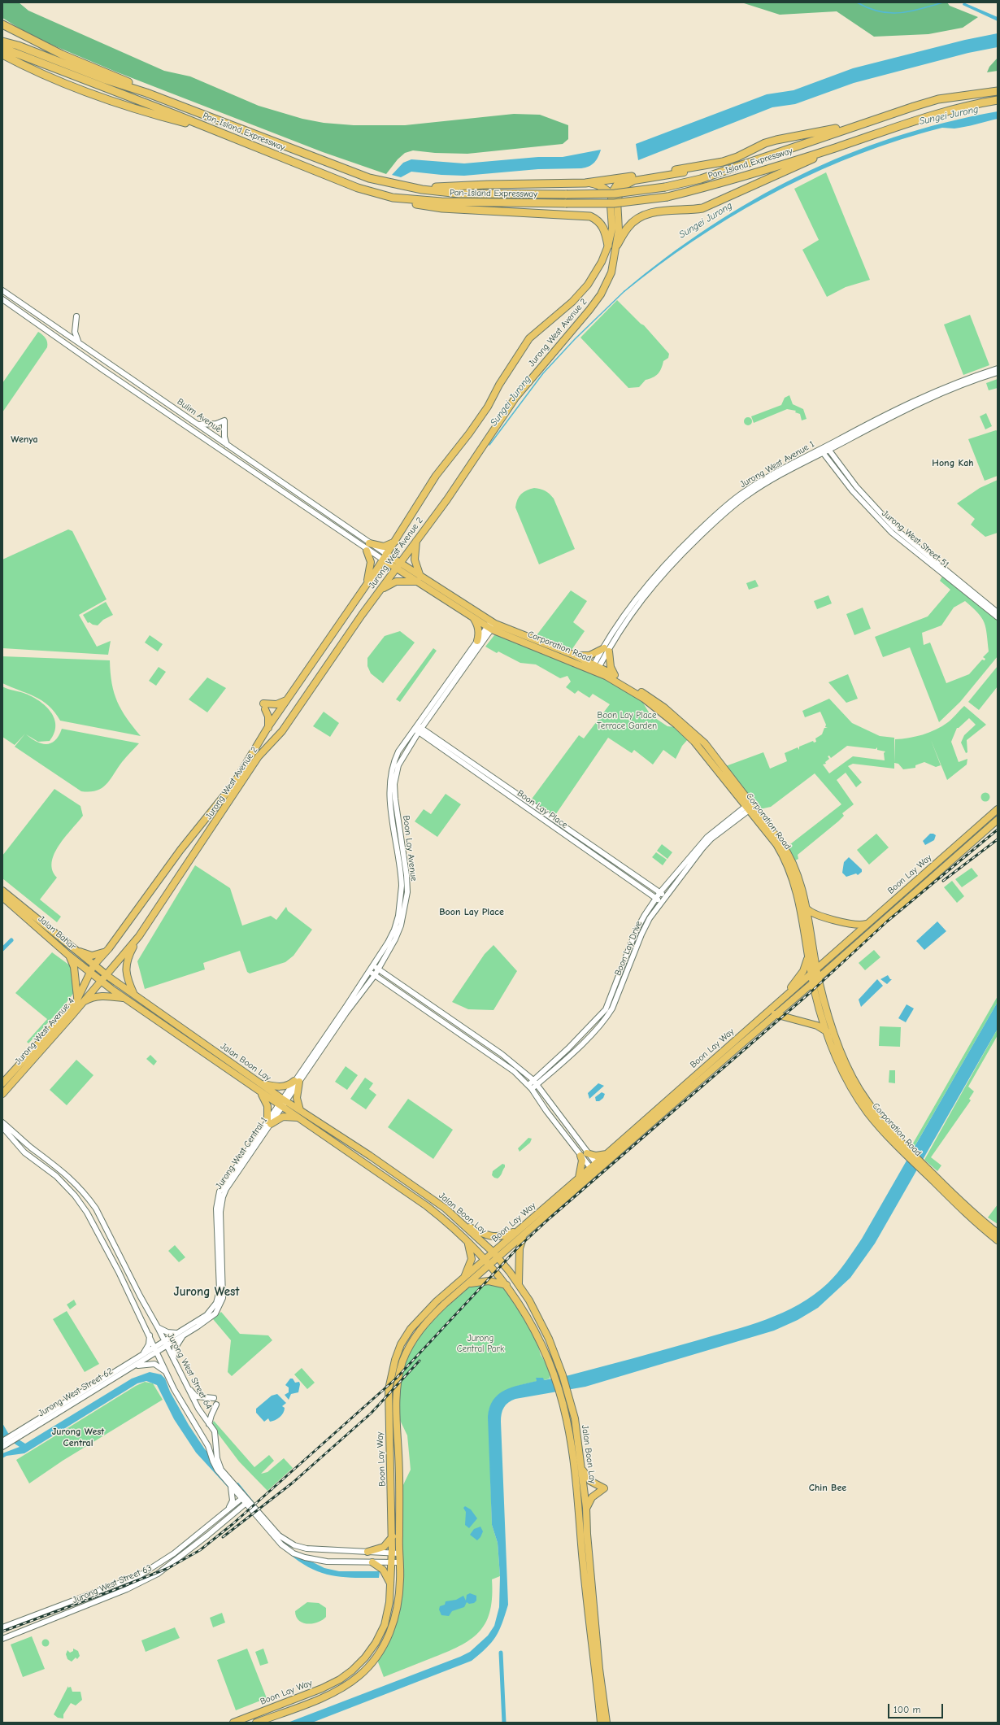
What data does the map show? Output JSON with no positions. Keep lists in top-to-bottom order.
{
  "streets": {
    "highway": ["Pan-Island Expressway"],
    "main road": [
      "Jurong West Avenue 2",
      "Corporation Road",
      "Boon Lay Way",
      "Jalan Bahar",
      "Jurong West Avenue 4",
      "Jalan Boon Lay"
    ],
    "street": [
      "Bulim Avenue",
      "Jurong West Avenue 1",
      "Jurong West Street 51",
      "Boon Lay Place",
      "Boon Lay Avenue",
      "Boon Lay Drive",
      "Jurong West Central 1",
      "Jurong West Street 64",
      "Jurong West Street 62",
      "Jurong West Street 63"
    ]
  },
  "crossings": [
    ["Jurong West Avenue 2", "Bulim Avenue"],
    ["Jurong West Avenue 2", "Corporation Road"],
    ["Jurong West Avenue 2", "Jalan Bahar"],
    ["Jurong West Avenue 2", "Jurong West Avenue 4"],
    ["Jurong West Avenue 2", "Jalan Boon Lay"],
    ["Bulim Avenue", "Corporation Road"],
    ["Jurong West Avenue 1", "Jurong West Street 51"],
    ["Jurong West Avenue 1", "Corporation Road"],
    ["Corporation Road", "Boon Lay Avenue"],
    ["Corporation Road", "Boon Lay Way"],
    ["Corporation Road", "Boon Lay Drive"],
    ["Boon Lay Place", "Boon Lay Avenue"],
    ["Boon Lay Place", "Boon Lay Drive"],
    ["Boon Lay Avenue", "Jalan Boon Lay"],
    ["Boon Lay Avenue", "Jurong West Central 1"],
    ["Boon Lay Way", "Jalan Boon Lay"],
    ["Boon Lay Way", "Jurong West Street 64"],
    ["Jalan Bahar", "Jurong West Avenue 4"],
    ["Jalan Bahar", "Jalan Boon Lay"],
    ["Jurong West Avenue 4", "Jalan Boon Lay"],
    ["Jalan Boon Lay", "Jurong West Central 1"],
    ["Jurong West Central 1", "Jurong West Street 64"],
    ["Jurong West Central 1", "Jurong West Street 62"],
    ["Jurong West Street 64", "Jurong West Street 62"],
    ["Jurong West Street 64", "Jurong West Street 63"]
  ],
  "districts": [
    "Wenya",
    "Hong Kah",
    "Boon Lay Place",
    "Jurong West",
    "Jurong West Central",
    "Chin Bee"
  ],
  "water": ["Sungei Jurong"],
  "parks": ["Boon Lay Place Terrace Garden", "Jurong Central Park"],
  "scale_bar": "100 m"
}
